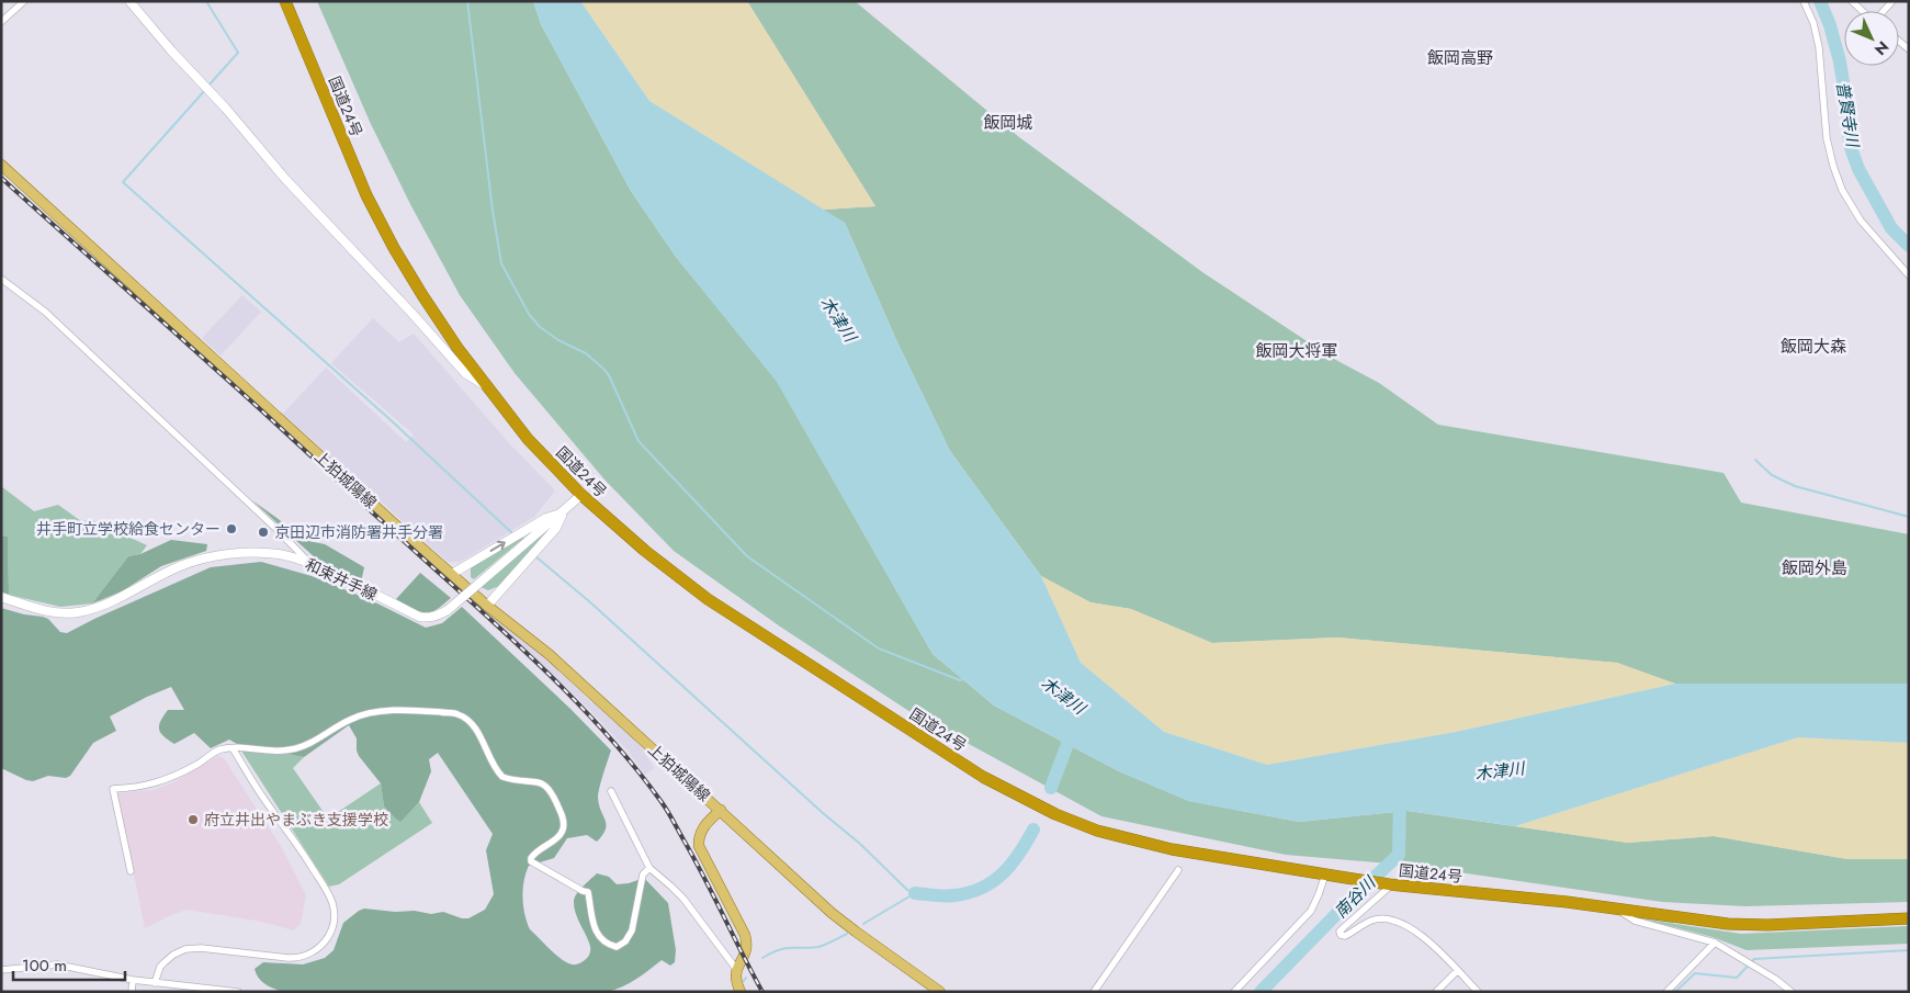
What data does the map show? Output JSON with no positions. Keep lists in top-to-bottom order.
{
  "streets": {
    "highway": ["国道24号"],
    "main road": ["上狛城陽線", "和束井手線"]
  },
  "crossings": [
    ["国道24号", "和束井手線"]
  ],
  "districts": [
    "飯岡高野",
    "飯岡城",
    "飯岡大森",
    "飯岡大将軍",
    "飯岡外島"
  ],
  "water": ["普賢寺川", "木津川", "南谷川"],
  "places": ["井手町立学校給食センター", "京田辺市消防署井手分署", "府立井出やまぶき支援学校"],
  "scale_bar": "100 m",
  "north": "bottom right"
}
